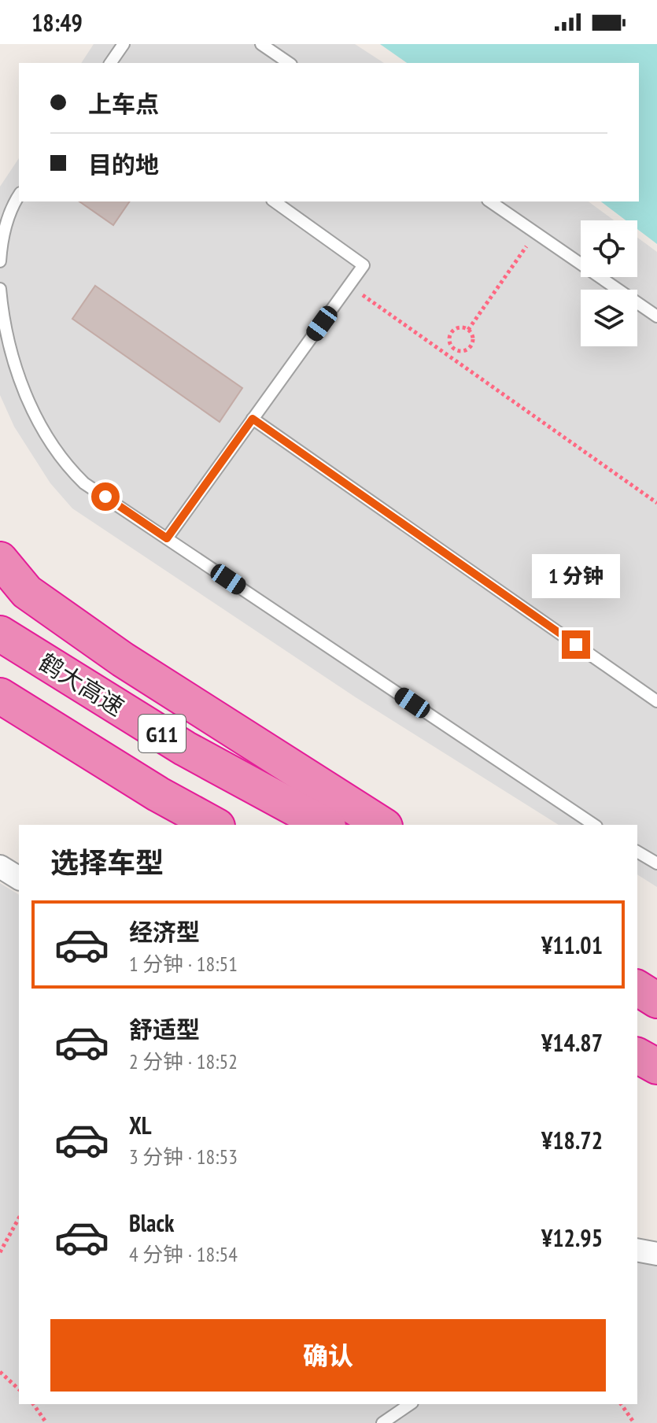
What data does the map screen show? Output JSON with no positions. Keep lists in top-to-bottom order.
{
  "streets": {
    "highway": ["鹤大高速", "G11"]
  },
  "page": {
    "status": "18:49",
    "banner": ["上车点", "目的地"],
    "bubble": "1 分钟",
    "heading": "选择车型",
    "list": [
      {
        "name": "经济型",
        "note": "1 分钟 · 18:51",
        "value": "¥11.01"
      },
      {
        "name": "舒适型",
        "note": "2 分钟 · 18:52",
        "value": "¥14.87"
      },
      {
        "name": "XL",
        "note": "3 分钟 · 18:53",
        "value": "¥18.72"
      },
      {
        "name": "Black",
        "note": "4 分钟 · 18:54",
        "value": "¥12.95"
      }
    ],
    "buttons": "确认"
  }
}
